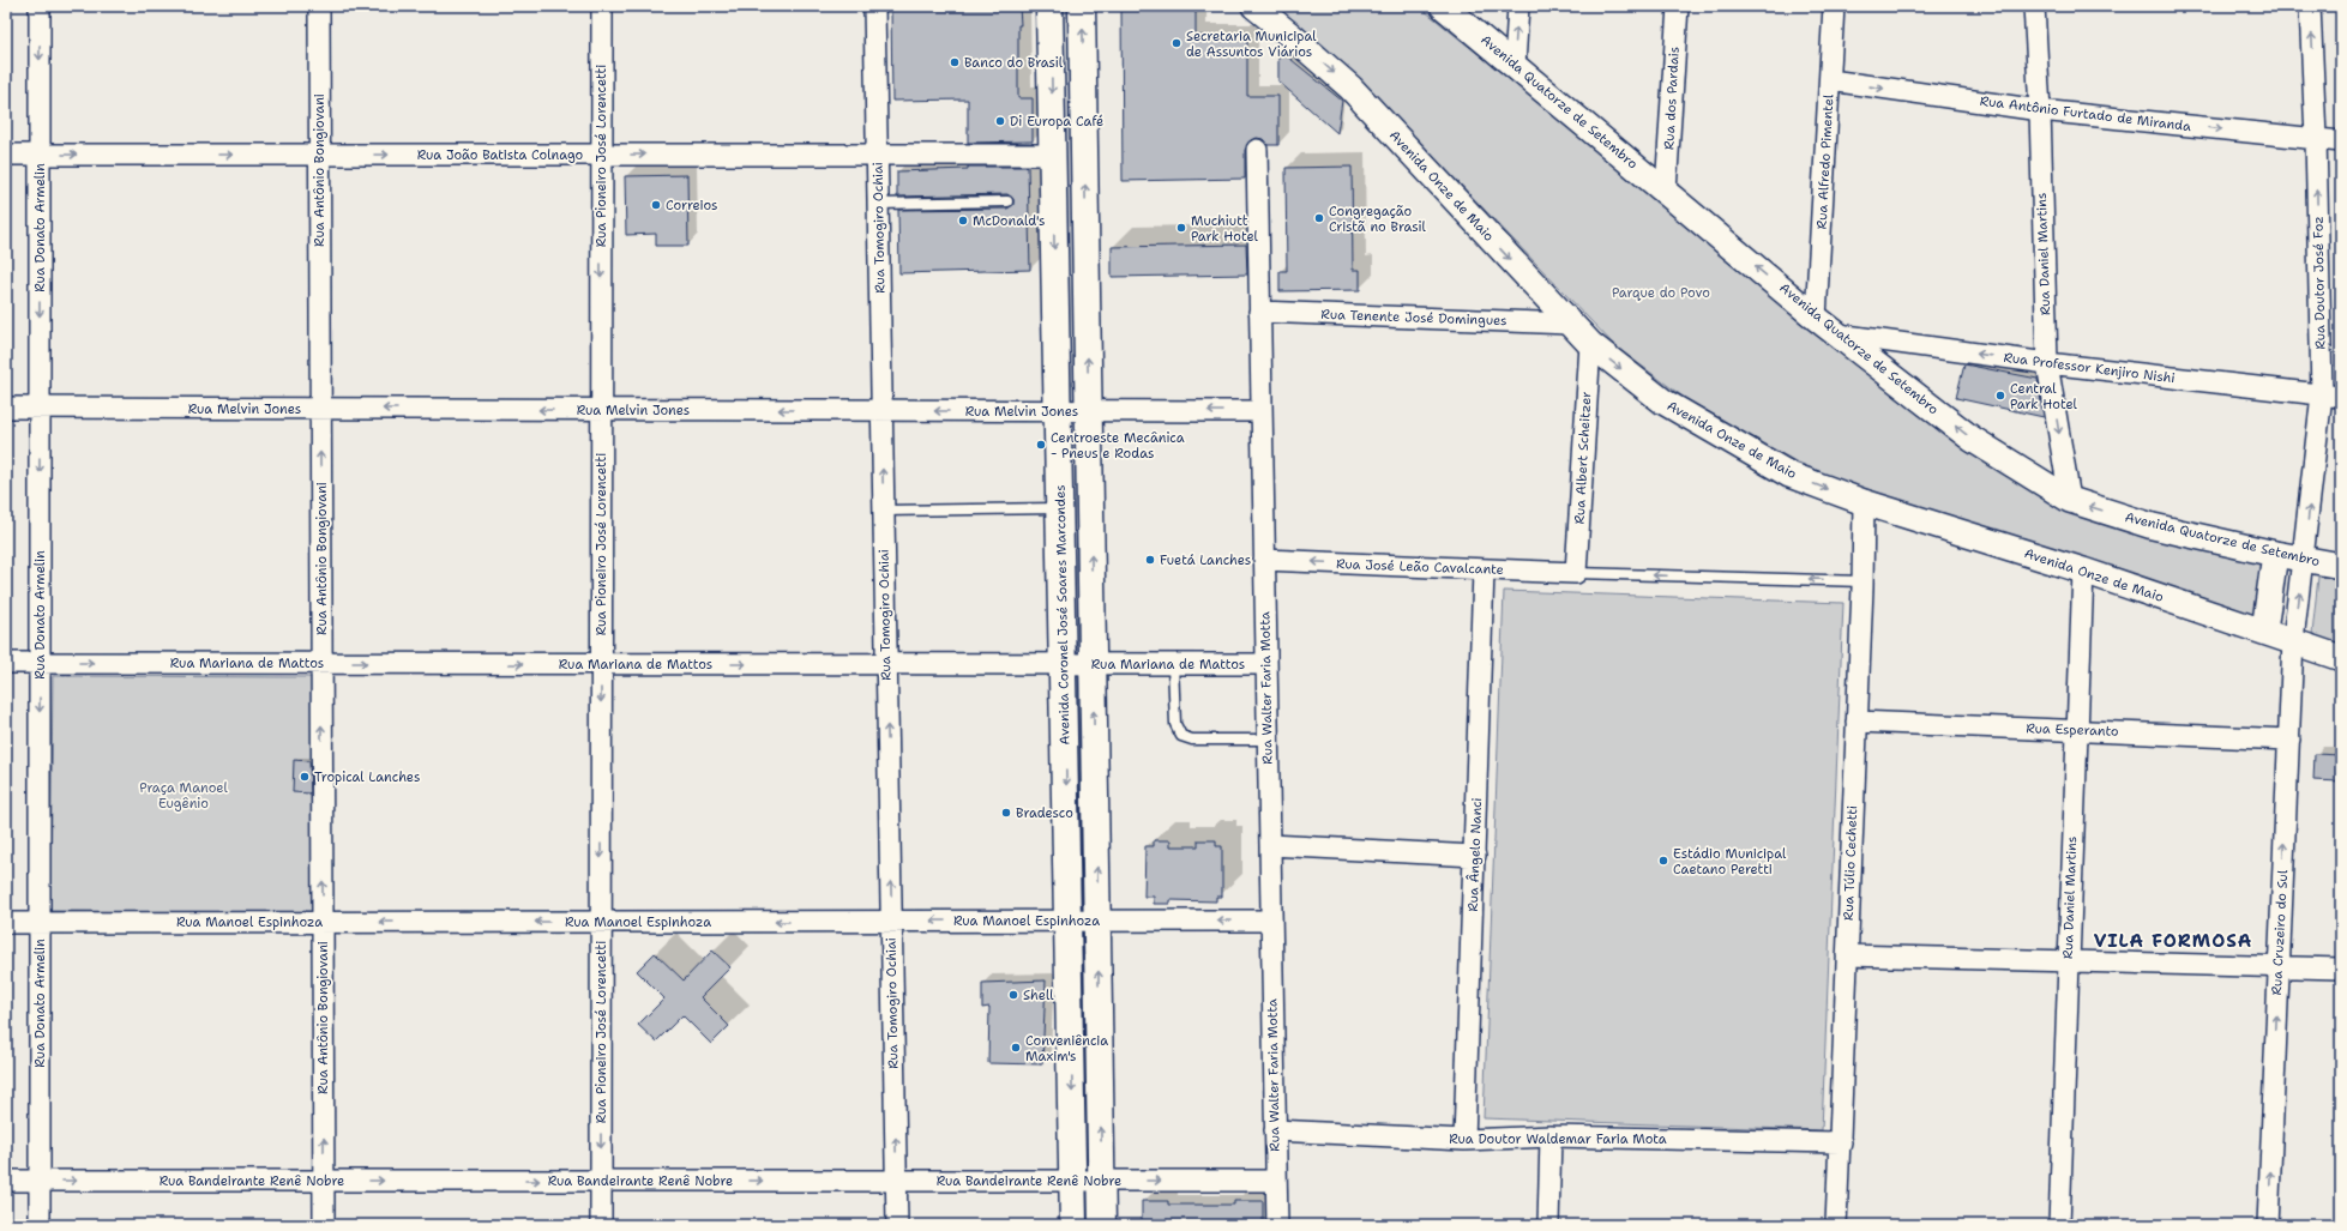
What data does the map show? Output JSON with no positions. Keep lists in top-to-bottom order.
{
  "streets": {
    "main road": ["Avenida Coronel José Soares Marcondes"],
    "street": [
      "Rua dos Pardais",
      "Avenida Quatorze de Setembro",
      "Rua Antônio Furtado de Miranda",
      "Rua João Batista Colnago",
      "Rua Pioneiro José Lorencetti",
      "Rua Alfredo Pimentel",
      "Rua Antônio Bongiovani",
      "Avenida Onze de Maio",
      "Rua Donato Armelin",
      "Rua Tomogiro Ochiai",
      "Rua Daniel Martins",
      "Rua Doutor José Foz",
      "Rua Tenente José Domingues",
      "Rua Professor Kenjiro Nishi",
      "Rua Melvin Jones",
      "Rua Albert Scheitzer",
      "Rua José Leão Cavalcante",
      "Rua Mariana de Mattos",
      "Rua Walter Faria Motta",
      "Rua Esperanto",
      "Rua Ângelo Nanci",
      "Rua Túlio Cechetti",
      "Rua Manoel Espinhoza",
      "Rua Cruzeiro do Sul",
      "Rua Doutor Waldemar Faria Mota",
      "Rua Bandeirante Renê Nobre"
    ]
  },
  "crossings": [
    ["Rua dos Pardais", "Avenida Quatorze de Setembro"],
    ["Avenida Quatorze de Setembro", "Rua Alfredo Pimentel"],
    ["Avenida Quatorze de Setembro", "Rua Daniel Martins"],
    ["Avenida Quatorze de Setembro", "Rua Doutor José Foz"],
    ["Avenida Quatorze de Setembro", "Rua Professor Kenjiro Nishi"],
    ["Rua Antônio Furtado de Miranda", "Rua Alfredo Pimentel"],
    ["Rua Antônio Furtado de Miranda", "Rua Daniel Martins"],
    ["Rua Antônio Furtado de Miranda", "Rua Doutor José Foz"],
    ["Rua João Batista Colnago", "Rua Pioneiro José Lorencetti"],
    ["Rua João Batista Colnago", "Rua Antônio Bongiovani"],
    ["Rua João Batista Colnago", "Rua Donato Armelin"],
    ["Rua João Batista Colnago", "Rua Tomogiro Ochiai"],
    ["Rua João Batista Colnago", "Avenida Coronel José Soares Marcondes"],
    ["Rua Pioneiro José Lorencetti", "Rua Melvin Jones"],
    ["Rua Pioneiro José Lorencetti", "Rua Mariana de Mattos"],
    ["Rua Pioneiro José Lorencetti", "Rua Manoel Espinhoza"],
    ["Rua Pioneiro José Lorencetti", "Rua Bandeirante Renê Nobre"],
    ["Rua Antônio Bongiovani", "Rua Melvin Jones"],
    ["Rua Antônio Bongiovani", "Rua Mariana de Mattos"],
    ["Rua Antônio Bongiovani", "Rua Manoel Espinhoza"],
    ["Rua Antônio Bongiovani", "Rua Bandeirante Renê Nobre"],
    ["Avenida Onze de Maio", "Rua Daniel Martins"],
    ["Avenida Onze de Maio", "Rua Doutor José Foz"],
    ["Avenida Onze de Maio", "Rua Tenente José Domingues"],
    ["Avenida Onze de Maio", "Rua Albert Scheitzer"],
    ["Avenida Onze de Maio", "Rua Túlio Cechetti"],
    ["Avenida Onze de Maio", "Rua Cruzeiro do Sul"],
    ["Rua Donato Armelin", "Rua Melvin Jones"],
    ["Rua Donato Armelin", "Rua Mariana de Mattos"],
    ["Rua Donato Armelin", "Rua Manoel Espinhoza"],
    ["Rua Donato Armelin", "Rua Bandeirante Renê Nobre"],
    ["Rua Tomogiro Ochiai", "Rua Melvin Jones"],
    ["Rua Tomogiro Ochiai", "Rua Mariana de Mattos"],
    ["Rua Tomogiro Ochiai", "Rua Manoel Espinhoza"],
    ["Rua Tomogiro Ochiai", "Rua Bandeirante Renê Nobre"],
    ["Rua Daniel Martins", "Rua Professor Kenjiro Nishi"],
    ["Rua Daniel Martins", "Rua Esperanto"],
    ["Rua Doutor José Foz", "Rua Professor Kenjiro Nishi"],
    ["Rua Doutor José Foz", "Rua Cruzeiro do Sul"],
    ["Rua Tenente José Domingues", "Rua Walter Faria Motta"],
    ["Rua Melvin Jones", "Avenida Coronel José Soares Marcondes"],
    ["Rua Melvin Jones", "Rua Walter Faria Motta"],
    ["Rua Albert Scheitzer", "Rua José Leão Cavalcante"],
    ["Rua José Leão Cavalcante", "Rua Walter Faria Motta"],
    ["Rua José Leão Cavalcante", "Rua Ângelo Nanci"],
    ["Avenida Coronel José Soares Marcondes", "Rua Mariana de Mattos"],
    ["Avenida Coronel José Soares Marcondes", "Rua Manoel Espinhoza"],
    ["Avenida Coronel José Soares Marcondes", "Rua Bandeirante Renê Nobre"],
    ["Rua Mariana de Mattos", "Rua Walter Faria Motta"],
    ["Rua Walter Faria Motta", "Rua Manoel Espinhoza"],
    ["Rua Walter Faria Motta", "Rua Doutor Waldemar Faria Mota"],
    ["Rua Walter Faria Motta", "Rua Bandeirante Renê Nobre"],
    ["Rua Esperanto", "Rua Túlio Cechetti"],
    ["Rua Esperanto", "Rua Cruzeiro do Sul"],
    ["Rua Ângelo Nanci", "Rua Doutor Waldemar Faria Mota"],
    ["Rua Túlio Cechetti", "Rua Doutor Waldemar Faria Mota"]
  ],
  "one_way": [
    "Avenida Quatorze de Setembro",
    "Rua Antônio Furtado de Miranda",
    "Rua João Batista Colnago",
    "Rua Pioneiro José Lorencetti",
    "Rua Antônio Bongiovani",
    "Avenida Onze de Maio",
    "Rua Donato Armelin",
    "Rua Tomogiro Ochiai",
    "Rua Doutor José Foz",
    "Rua Professor Kenjiro Nishi",
    "Rua Melvin Jones",
    "Rua José Leão Cavalcante",
    "Rua Mariana de Mattos",
    "Rua Manoel Espinhoza",
    "Rua Cruzeiro do Sul",
    "Rua Bandeirante Renê Nobre"
  ],
  "districts": ["VILA FORMOSA"],
  "parks": ["Parque do Povo", "Praça Manoel Eugênio"],
  "places": [
    "Secretaria Municipal de Assuntos Viários",
    "Banco do Brasil",
    "Di Europa Café",
    "Correios",
    "Congregação Cristã no Brasil",
    "McDonald's",
    "Muchiutt Park Hotel",
    "Central Park Hotel",
    "Centroeste Mecânica - Pneus e Rodas",
    "Fuetá Lanches",
    "Tropical Lanches",
    "Bradesco",
    "Estádio Municipal Caetano Peretti",
    "Shell",
    "Conveniência Maxim's"
  ]
}
